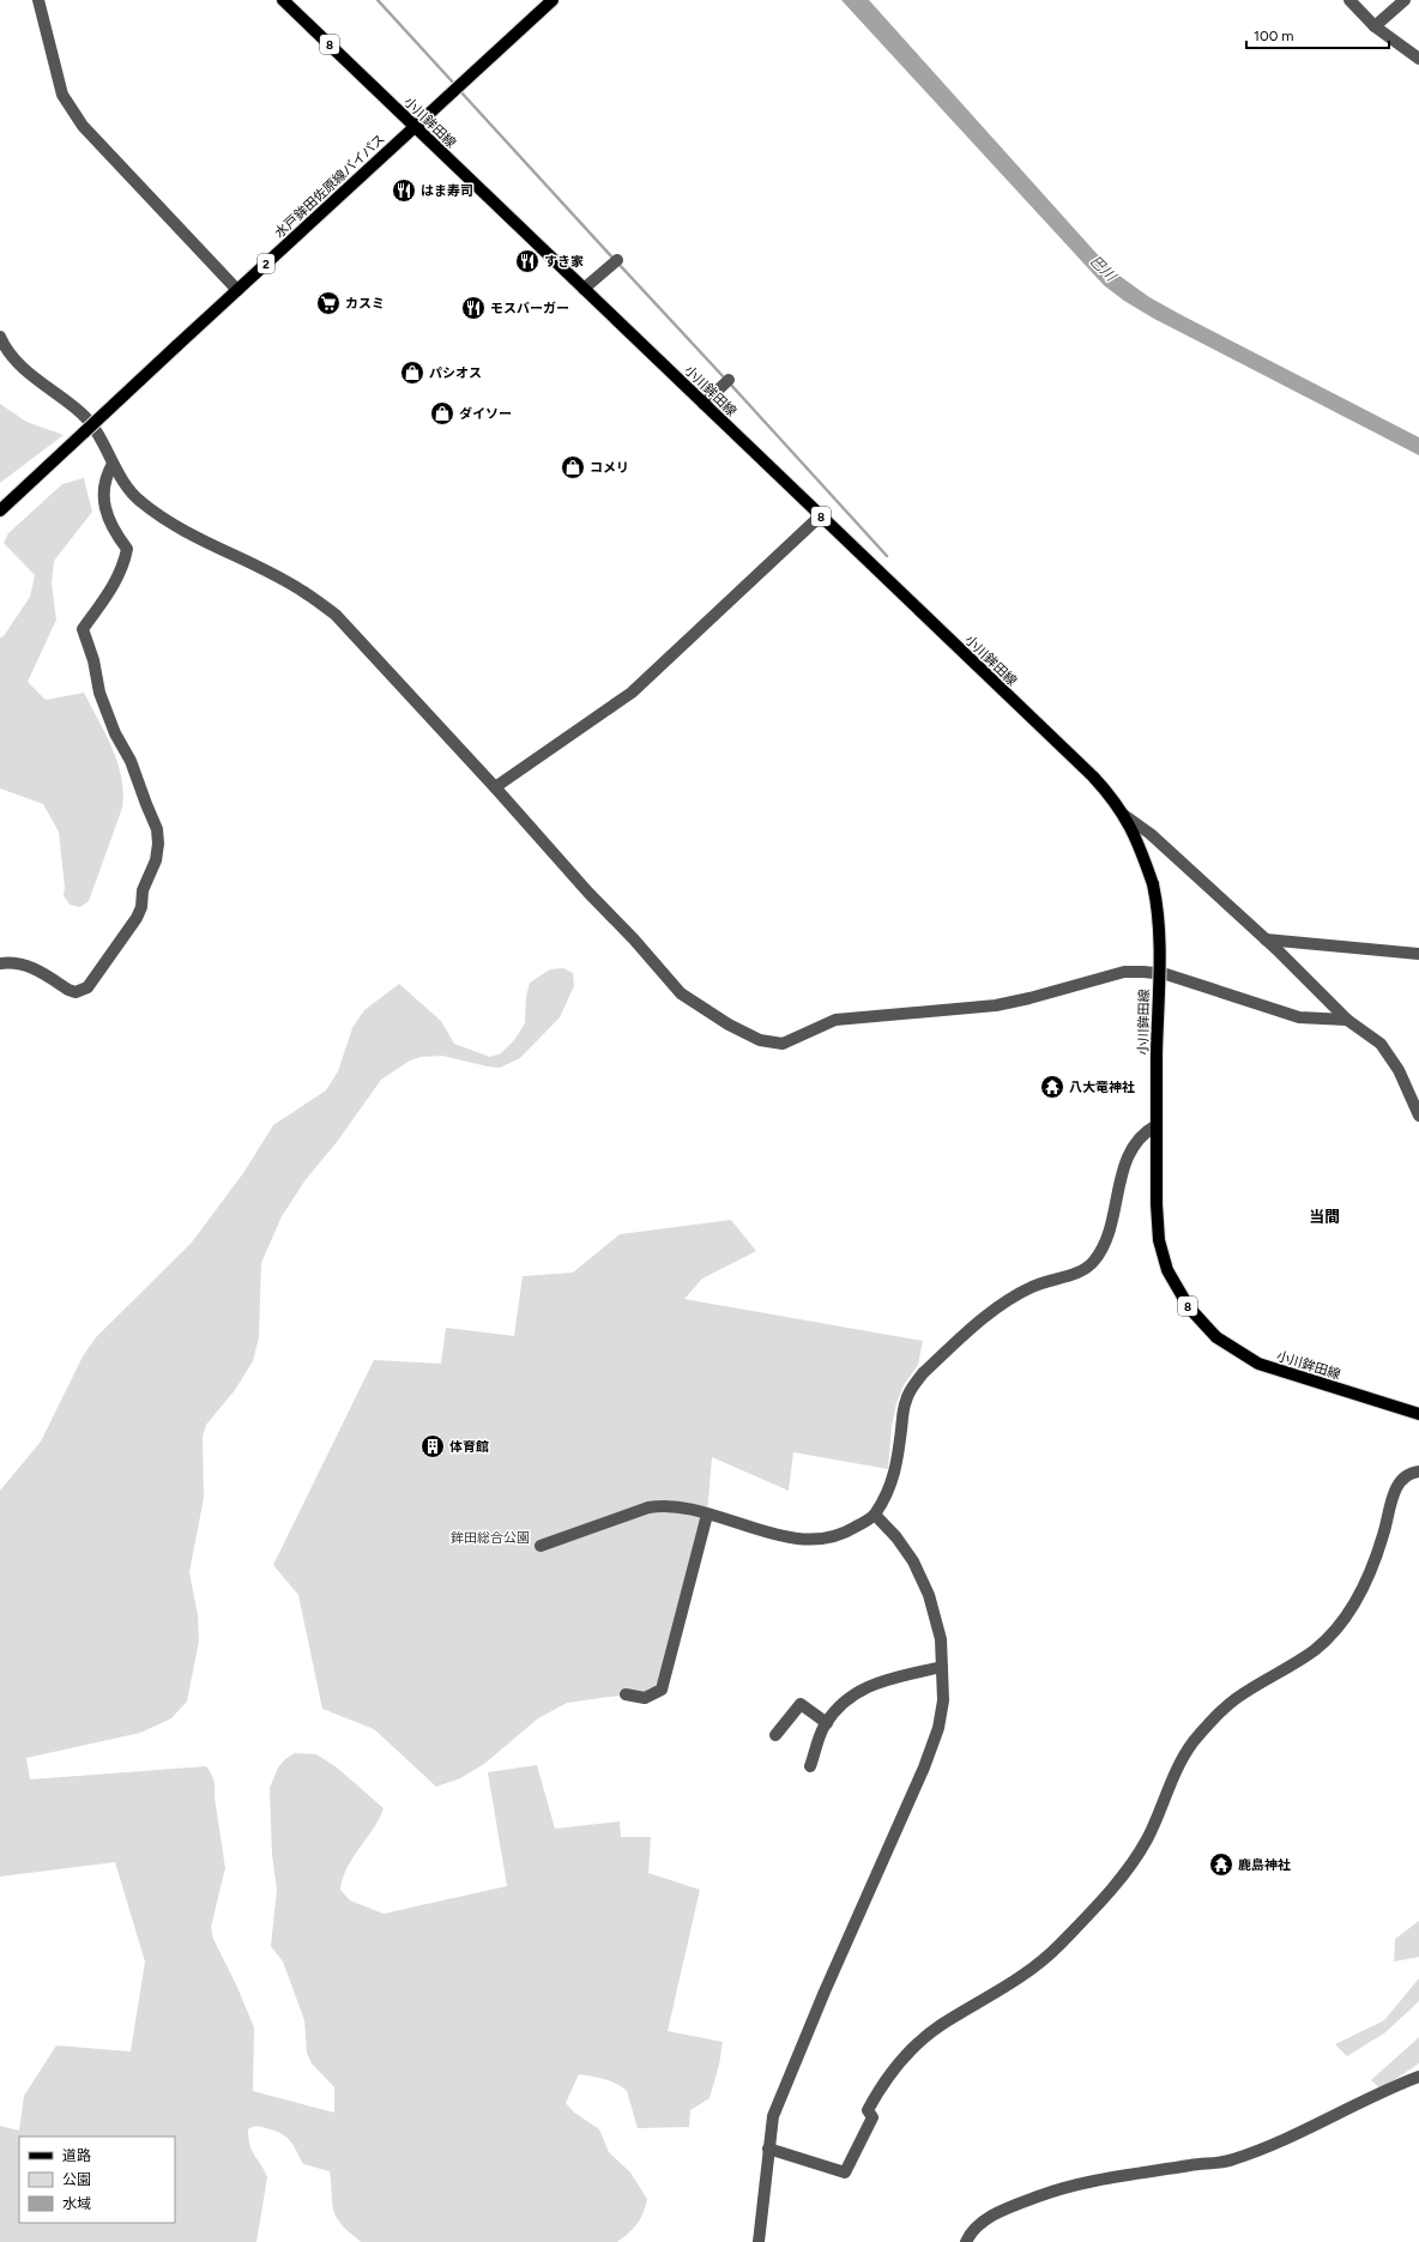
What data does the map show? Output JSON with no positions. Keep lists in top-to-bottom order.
{
  "streets": {
    "main road": [
      "8",
      "小川鉾田線",
      "水戸鉾田佐原線バイパス",
      "2"
    ]
  },
  "crossings": [
    ["小川鉾田線", "水戸鉾田佐原線バイパス"]
  ],
  "districts": ["当間"],
  "water": ["巴川"],
  "parks": ["鉾田総合公園"],
  "places": {
    "restaurant": ["はま寿司", "すき家", "モスバーガー"],
    "supermarket": ["カスミ"],
    "shop": ["パシオス", "ダイソー", "コメリ"],
    "temple": ["八大竜神社", "鹿島神社"],
    "building": ["体育館"]
  },
  "legend": ["道路", "公園", "水域"],
  "scale_bar": "100 m"
}
